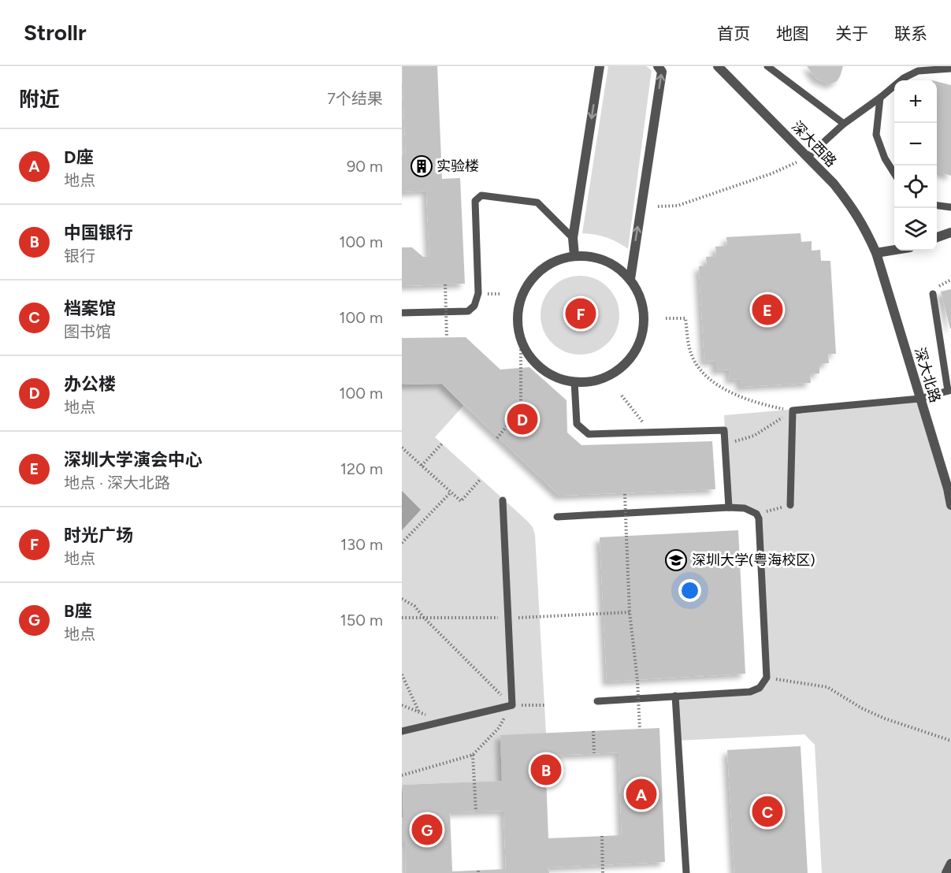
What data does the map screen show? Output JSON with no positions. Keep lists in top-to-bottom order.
{
  "streets": {
    "street": ["深大西路", "深大北路"]
  },
  "crossings": [
    ["深大西路", "深大北路"]
  ],
  "places": {
    "building": ["实验楼"],
    "school or university": ["深圳大学(粤海校区)"]
  },
  "page": {
    "header": "Strollr",
    "nav": [
      "首页",
      "地图",
      "关于",
      "联系"
    ],
    "heading": ["附近", "7个结果"],
    "map_buttons": ["+", "−"],
    "list": [
      {
        "mark": "A",
        "name": "D座",
        "note": "地点",
        "value": "90 m"
      },
      {
        "mark": "B",
        "name": "中国银行",
        "note": "银行",
        "value": "100 m"
      },
      {
        "mark": "C",
        "name": "档案馆",
        "note": "图书馆",
        "value": "100 m"
      },
      {
        "mark": "D",
        "name": "办公楼",
        "note": "地点",
        "value": "100 m"
      },
      {
        "mark": "E",
        "name": "深圳大学演会中心",
        "note": "地点 · 深大北路",
        "value": "120 m"
      },
      {
        "mark": "F",
        "name": "时光广场",
        "note": "地点",
        "value": "130 m"
      },
      {
        "mark": "G",
        "name": "B座",
        "note": "地点",
        "value": "150 m"
      }
    ],
    "pins": [
      "E",
      "F",
      "D",
      "B",
      "A",
      "C",
      "G"
    ]
  }
}
